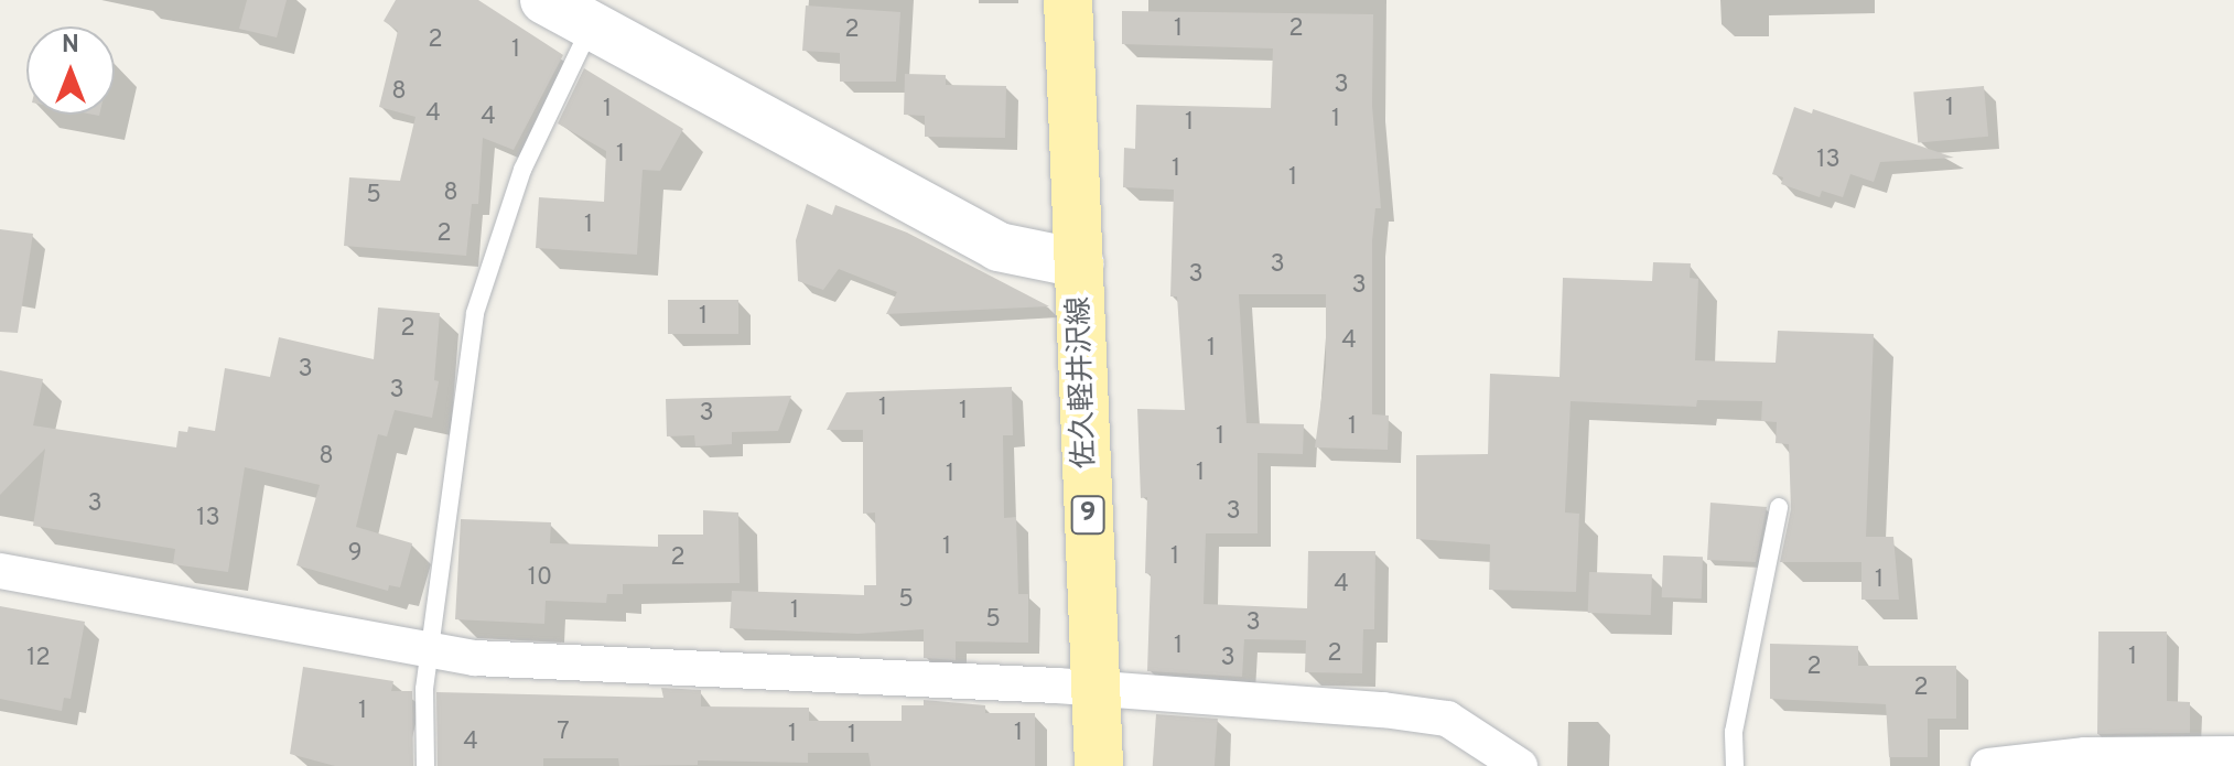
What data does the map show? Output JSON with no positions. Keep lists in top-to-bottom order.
{
  "streets": {
    "main road": ["佐久軽井沢線", "9"]
  },
  "house_numbers": [
    "1",
    "2",
    "2",
    "2",
    "1",
    "3",
    "8",
    "1",
    "1",
    "4",
    "4",
    "1",
    "1",
    "1",
    "13",
    "1",
    "1",
    "8",
    "5",
    "1",
    "2",
    "3",
    "3",
    "3",
    "1",
    "2",
    "4",
    "1",
    "3",
    "3",
    "1",
    "1",
    "3",
    "1",
    "1",
    "8",
    "1",
    "1",
    "3",
    "3",
    "13",
    "1",
    "9",
    "1",
    "2",
    "10",
    "1",
    "4",
    "5",
    "1",
    "5",
    "3",
    "1",
    "2",
    "1",
    "12",
    "3",
    "2",
    "2",
    "1",
    "7",
    "1",
    "1",
    "1",
    "4"
  ],
  "north": "top"
}
